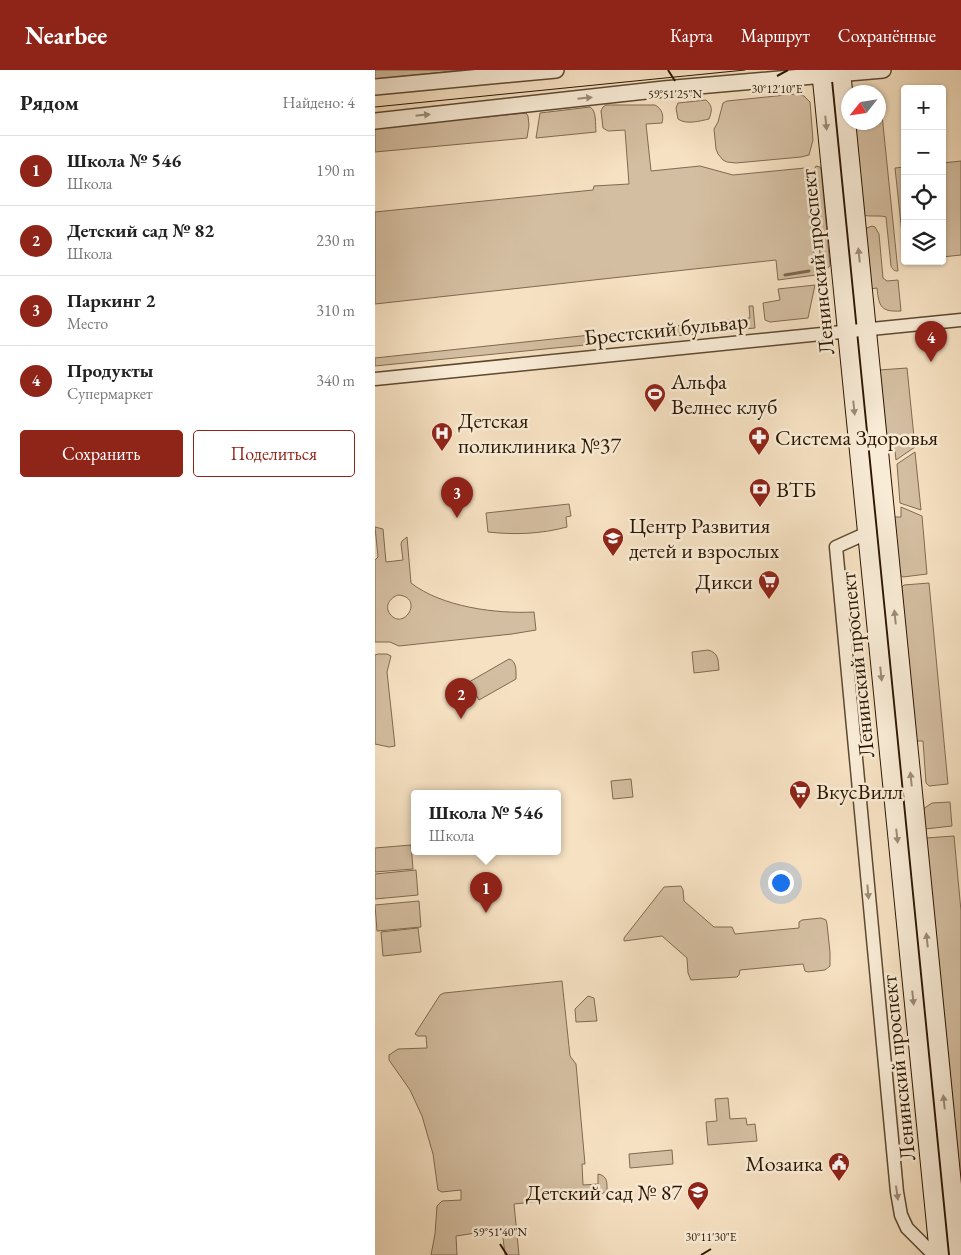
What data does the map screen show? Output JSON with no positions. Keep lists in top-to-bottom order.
{
  "streets": {
    "main road": ["Ленинский проспект"],
    "street": ["Брестский бульвар"]
  },
  "crossings": [
    ["Ленинский проспект", "Брестский бульвар"]
  ],
  "places": {
    "sports": ["Альфа Велнес клуб"],
    "hospital": ["Детская поликлиника №37"],
    "pharmacy": ["Система Здоровья"],
    "bank": ["ВТБ"],
    "school or university": ["Центр Развития детей и взрослых", "Детский сад № 87"],
    "supermarket": ["Дикси", "ВкусВилл"],
    "public building": ["Мозаика"]
  },
  "north": "bottom left",
  "page": {
    "header": "Nearbee",
    "nav": ["Карта", "Маршрут", "Сохранённые"],
    "heading": ["Рядом", "Найдено: 4"],
    "map_buttons": ["+", "−"],
    "list": [
      {
        "mark": "1",
        "name": "Школа № 546",
        "note": "Школа",
        "value": "190 m"
      },
      {
        "mark": "2",
        "name": "Детский сад № 82",
        "note": "Школа",
        "value": "230 m"
      },
      {
        "mark": "3",
        "name": "Паркинг 2",
        "note": "Место",
        "value": "310 m"
      },
      {
        "mark": "4",
        "name": "Продукты",
        "note": "Супермаркет",
        "value": "340 m"
      }
    ],
    "pins": [
      "4",
      "3",
      "2",
      "1"
    ],
    "buttons": ["Сохранить", "Поделиться"],
    "popup": ["Школа № 546", "Школа"]
  },
  "coordinates": [
    "30°12'10\"E",
    "59°51'25\"N",
    "59°51'40\"N",
    "30°11'30\"E"
  ]
}
